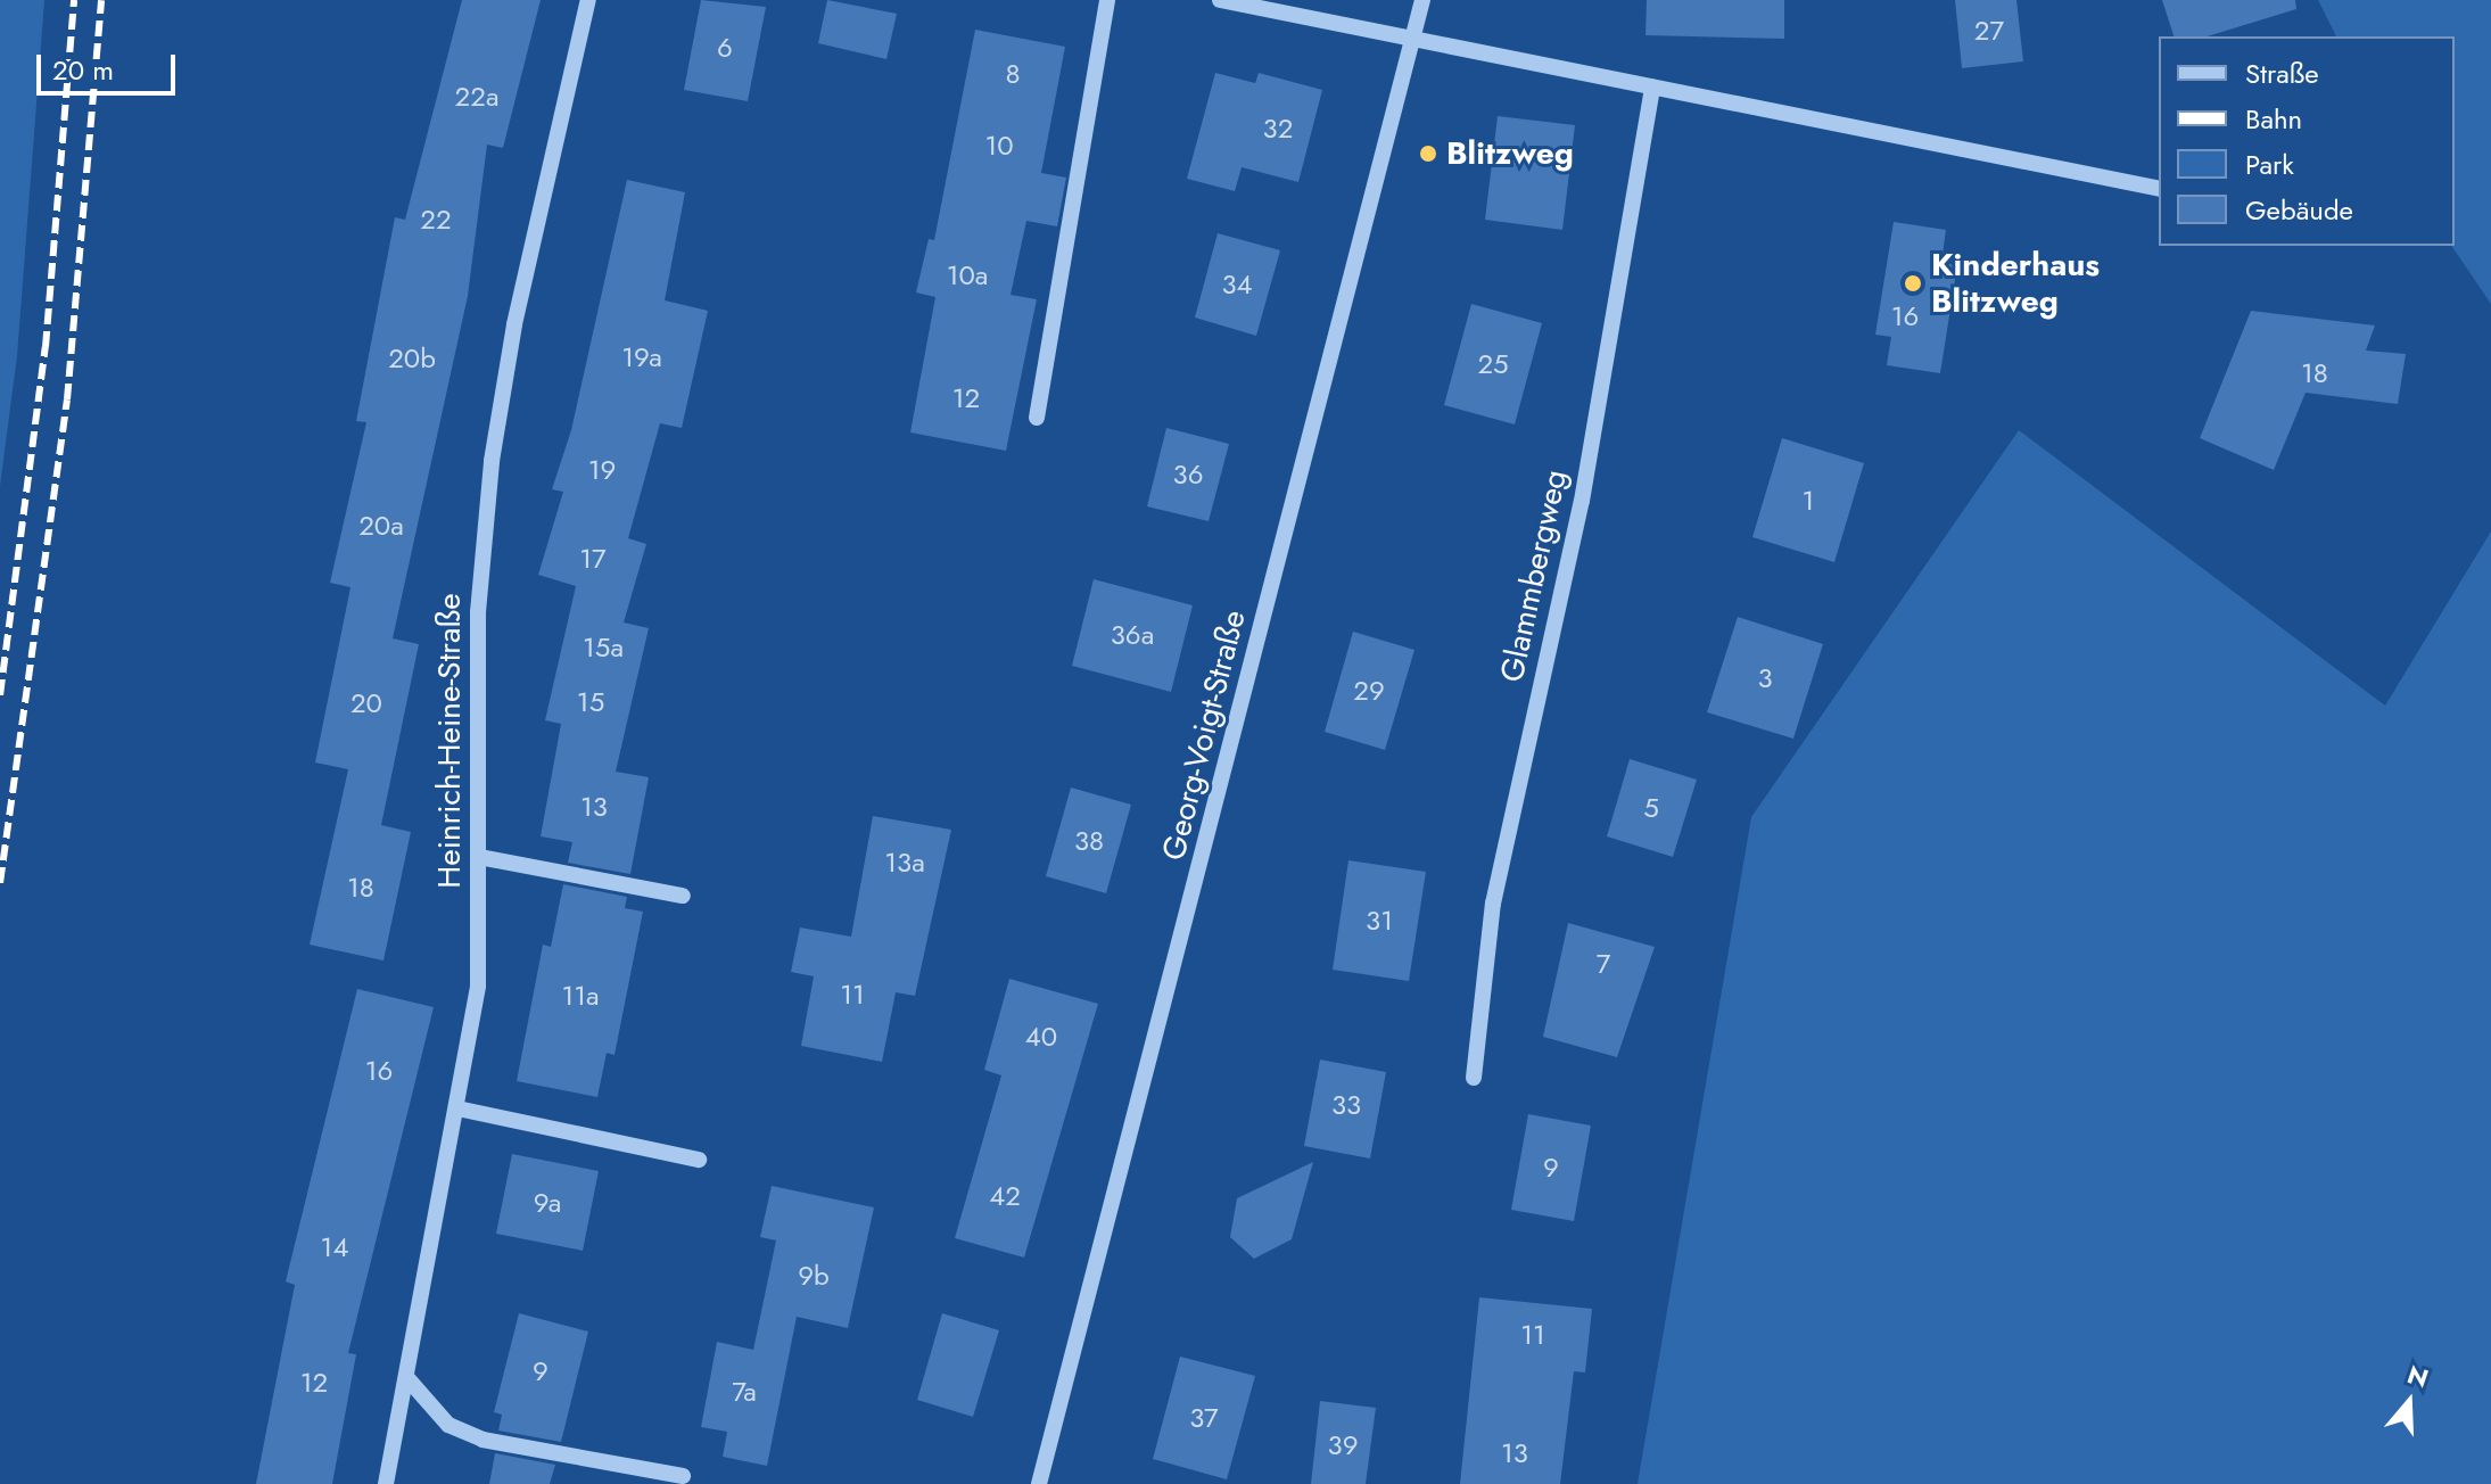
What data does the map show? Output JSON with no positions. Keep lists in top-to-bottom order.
{
  "streets": {
    "street": ["Glammbergweg", "Georg-Voigt-Straße", "Heinrich-Heine-Straße"]
  },
  "places": ["Blitzweg", "Kinderhaus Blitzweg"],
  "house_numbers": [
    "27",
    "6",
    "8",
    "22a",
    "32",
    "10",
    "22",
    "10a",
    "34",
    "16",
    "19a",
    "20b",
    "25",
    "18",
    "12",
    "19",
    "36",
    "1",
    "20a",
    "17",
    "36a",
    "15a",
    "3",
    "29",
    "15",
    "20",
    "13",
    "5",
    "38",
    "13a",
    "18",
    "31",
    "7",
    "11",
    "11a",
    "40",
    "16",
    "33",
    "9",
    "42",
    "9a",
    "14",
    "9b",
    "11",
    "9",
    "12",
    "7a",
    "37",
    "39",
    "13"
  ],
  "legend": [
    "Straße",
    "Bahn",
    "Park",
    "Gebäude"
  ],
  "scale_bar": "20 m",
  "north": "top"
}
